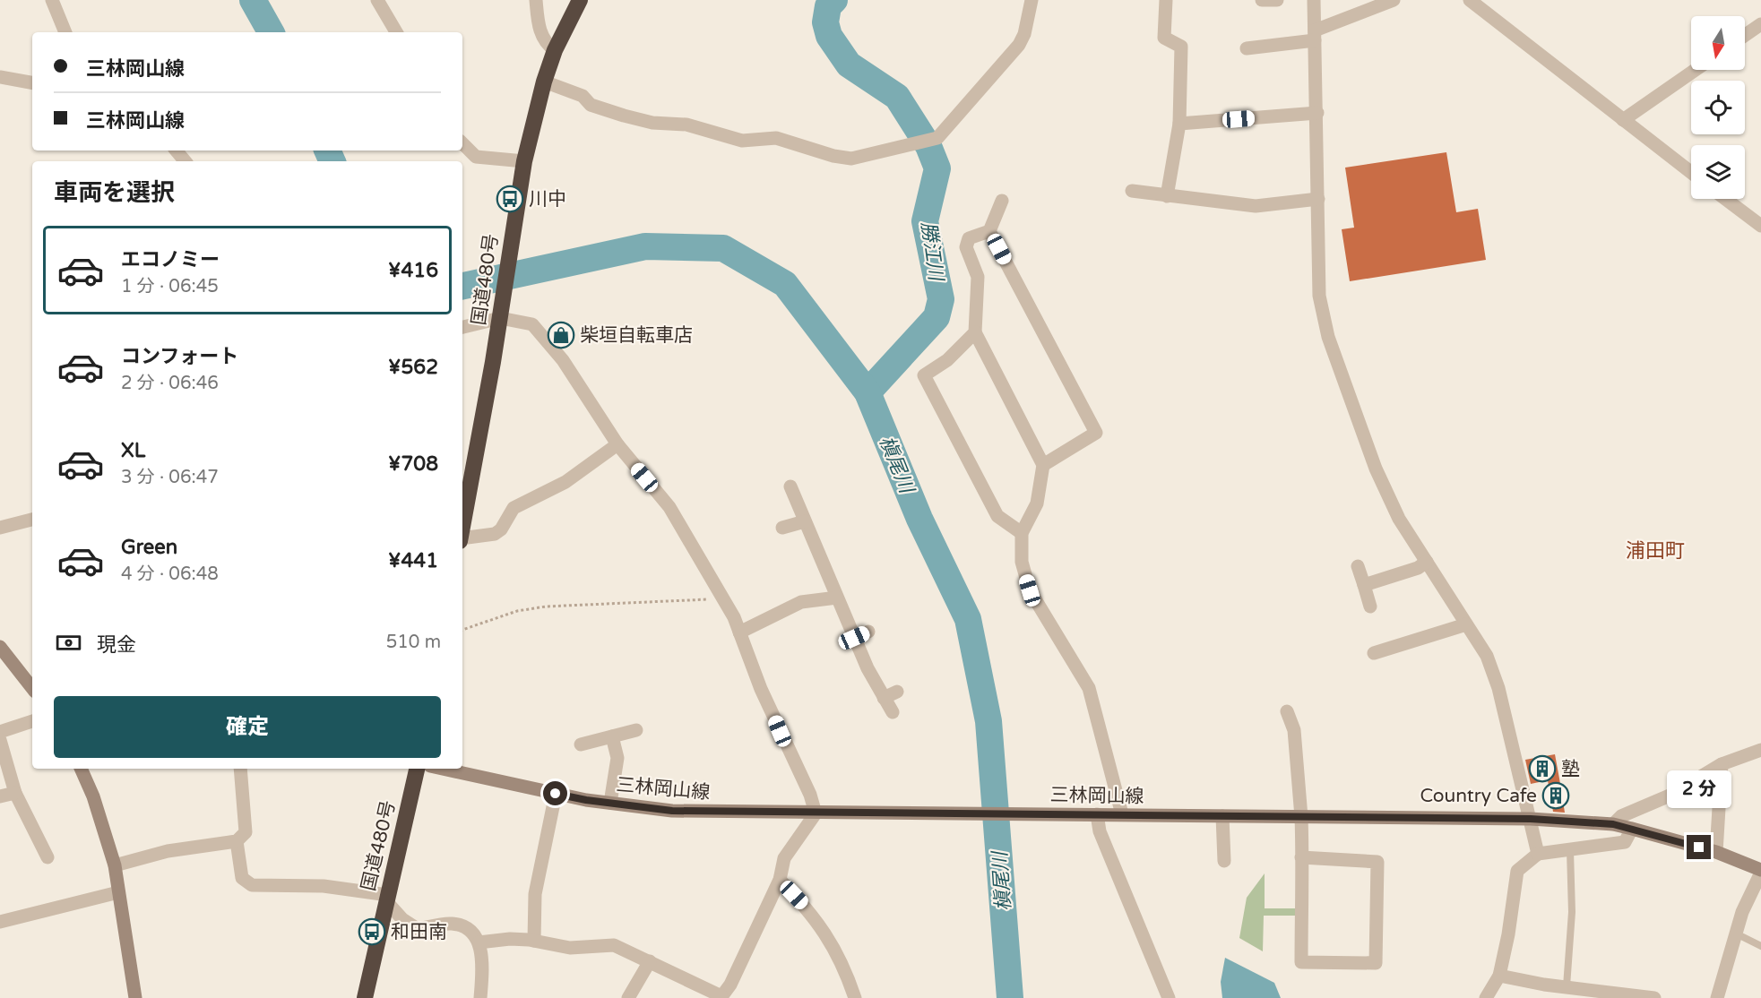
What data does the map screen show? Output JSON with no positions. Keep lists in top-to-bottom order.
{
  "streets": {
    "highway": ["国道480号"],
    "main road": ["三林岡山線"]
  },
  "districts": ["浦田町"],
  "water": ["勝江川", "槇尾川"],
  "places": {
    "bus stop": ["川中", "和田南"],
    "shop": ["柴垣自転車店"],
    "building": ["塾", "Country Cafe"]
  },
  "north": "bottom",
  "page": {
    "banner": ["三林岡山線", "三林岡山線"],
    "heading": "車両を選択",
    "list": [
      {
        "name": "エコノミー",
        "note": "1 分 · 06:45",
        "value": "¥416"
      },
      {
        "name": "コンフォート",
        "note": "2 分 · 06:46",
        "value": "¥562"
      },
      {
        "name": "XL",
        "note": "3 分 · 06:47",
        "value": "¥708"
      },
      {
        "name": "Green",
        "note": "4 分 · 06:48",
        "value": "¥441"
      }
    ],
    "pay": ["現金", "510 m"],
    "buttons": "確定",
    "bubble": "2 分"
  }
}
